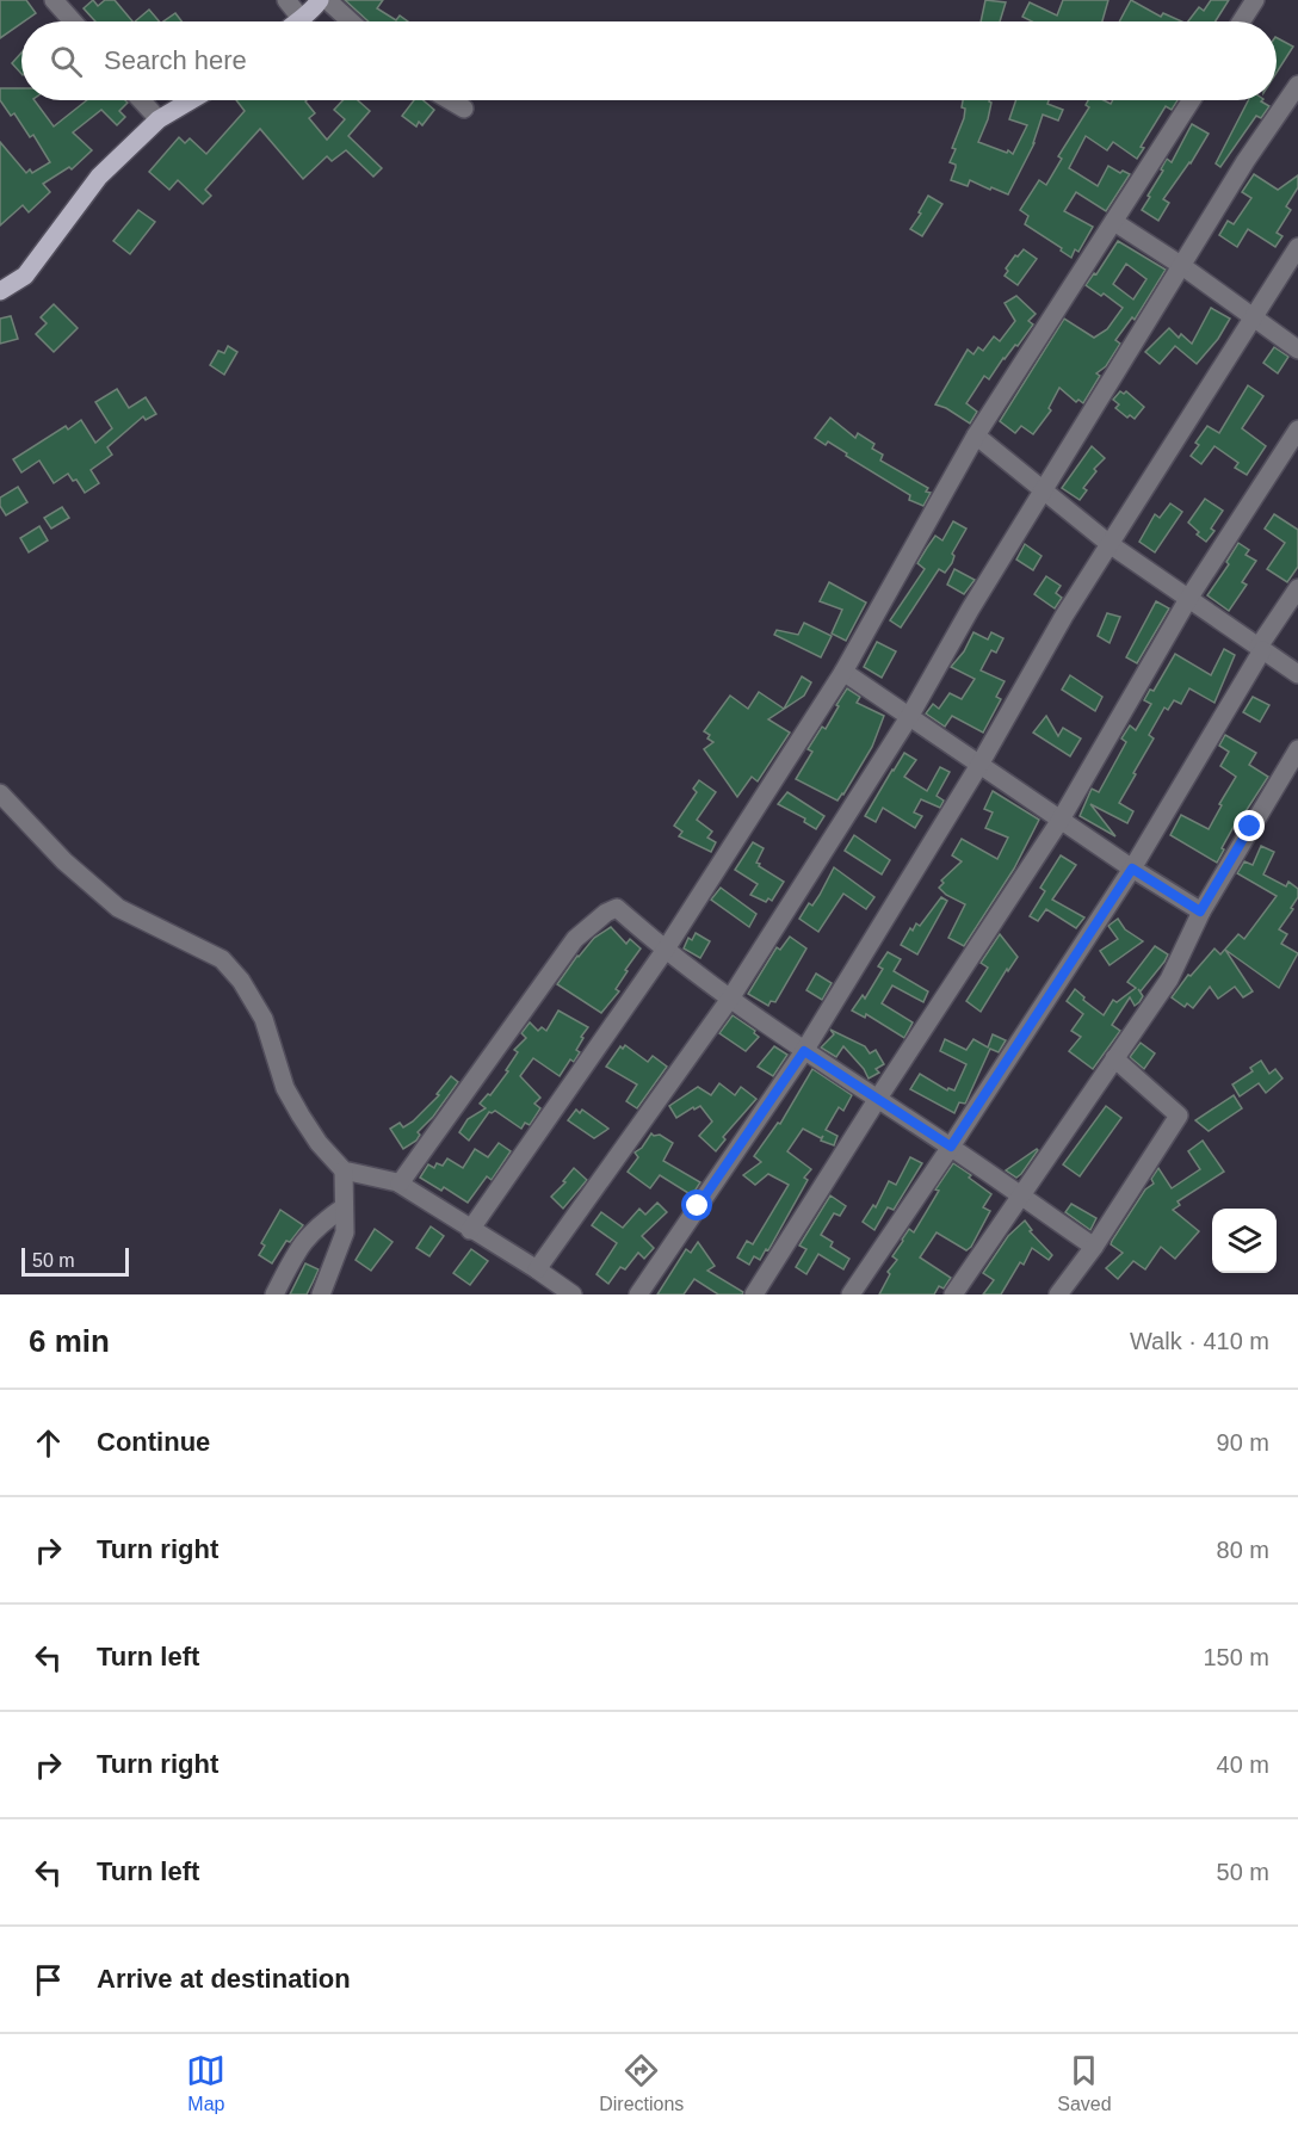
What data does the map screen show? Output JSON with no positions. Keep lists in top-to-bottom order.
{
  "scale_bar": "50 m",
  "page": {
    "search": "Search here",
    "scale": "50 m",
    "heading": ["6 min", "Walk · 410 m"],
    "list": [
      ["Continue", "90 m"],
      ["Turn right", "80 m"],
      ["Turn left", "150 m"],
      ["Turn right", "40 m"],
      ["Turn left", "50 m"],
      "Arrive at destination"
    ],
    "nav": ["Map", "Directions", "Saved"]
  }
}
